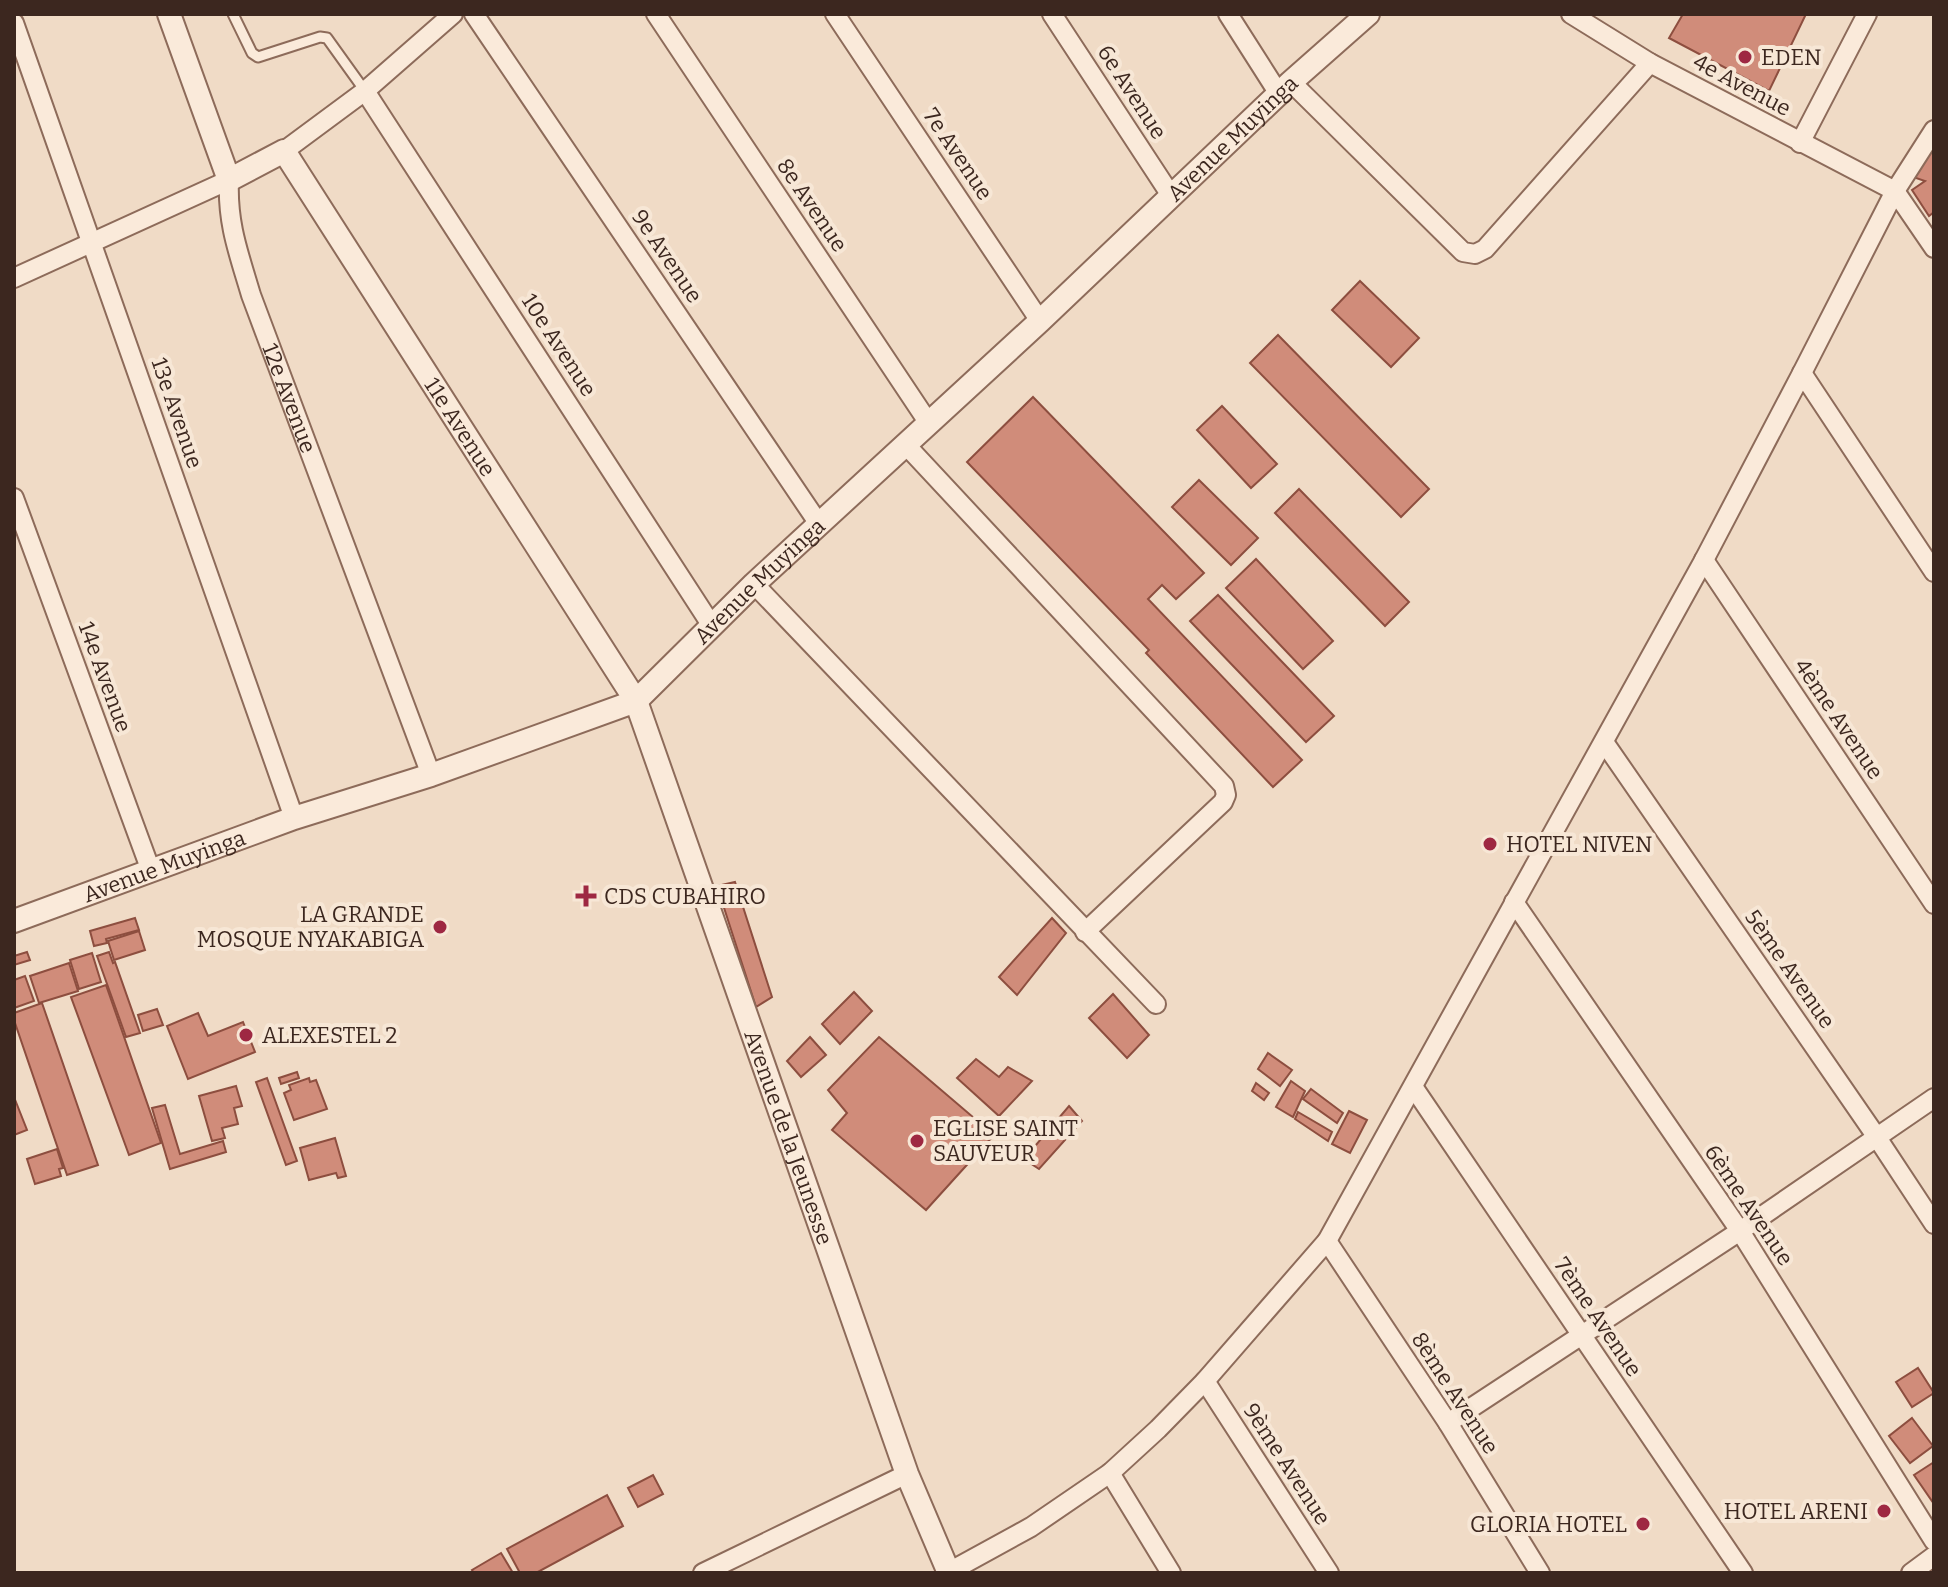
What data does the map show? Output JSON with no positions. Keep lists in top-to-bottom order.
{
  "streets": {
    "street": [
      "4e Avenue",
      "6e Avenue",
      "Avenue Muyinga",
      "7e Avenue",
      "8e Avenue",
      "9e Avenue",
      "10e Avenue",
      "12e Avenue",
      "13e Avenue",
      "11e Avenue",
      "14e Avenue",
      "4ème Avenue",
      "5ème Avenue",
      "Avenue de la Jeunesse",
      "6ème Avenue",
      "7ème Avenue",
      "8ème Avenue",
      "9ème Avenue"
    ]
  },
  "crossings": [
    ["6e Avenue", "Avenue Muyinga"],
    ["Avenue Muyinga", "7e Avenue"],
    ["Avenue Muyinga", "8e Avenue"],
    ["Avenue Muyinga", "9e Avenue"],
    ["Avenue Muyinga", "10e Avenue"],
    ["Avenue Muyinga", "12e Avenue"],
    ["Avenue Muyinga", "13e Avenue"],
    ["Avenue Muyinga", "11e Avenue"],
    ["Avenue Muyinga", "14e Avenue"],
    ["Avenue Muyinga", "Avenue de la Jeunesse"],
    ["11e Avenue", "Avenue de la Jeunesse"]
  ],
  "places": {
    "other": [
      "EDEN",
      "HOTEL NIVEN",
      "LA GRANDE MOSQUE NYAKABIGA",
      "ALEXESTEL 2",
      "EGLISE SAINT SAUVEUR",
      "HOTEL ARENI",
      "GLORIA HOTEL"
    ],
    "health": ["CDS CUBAHIRO"]
  }
}
